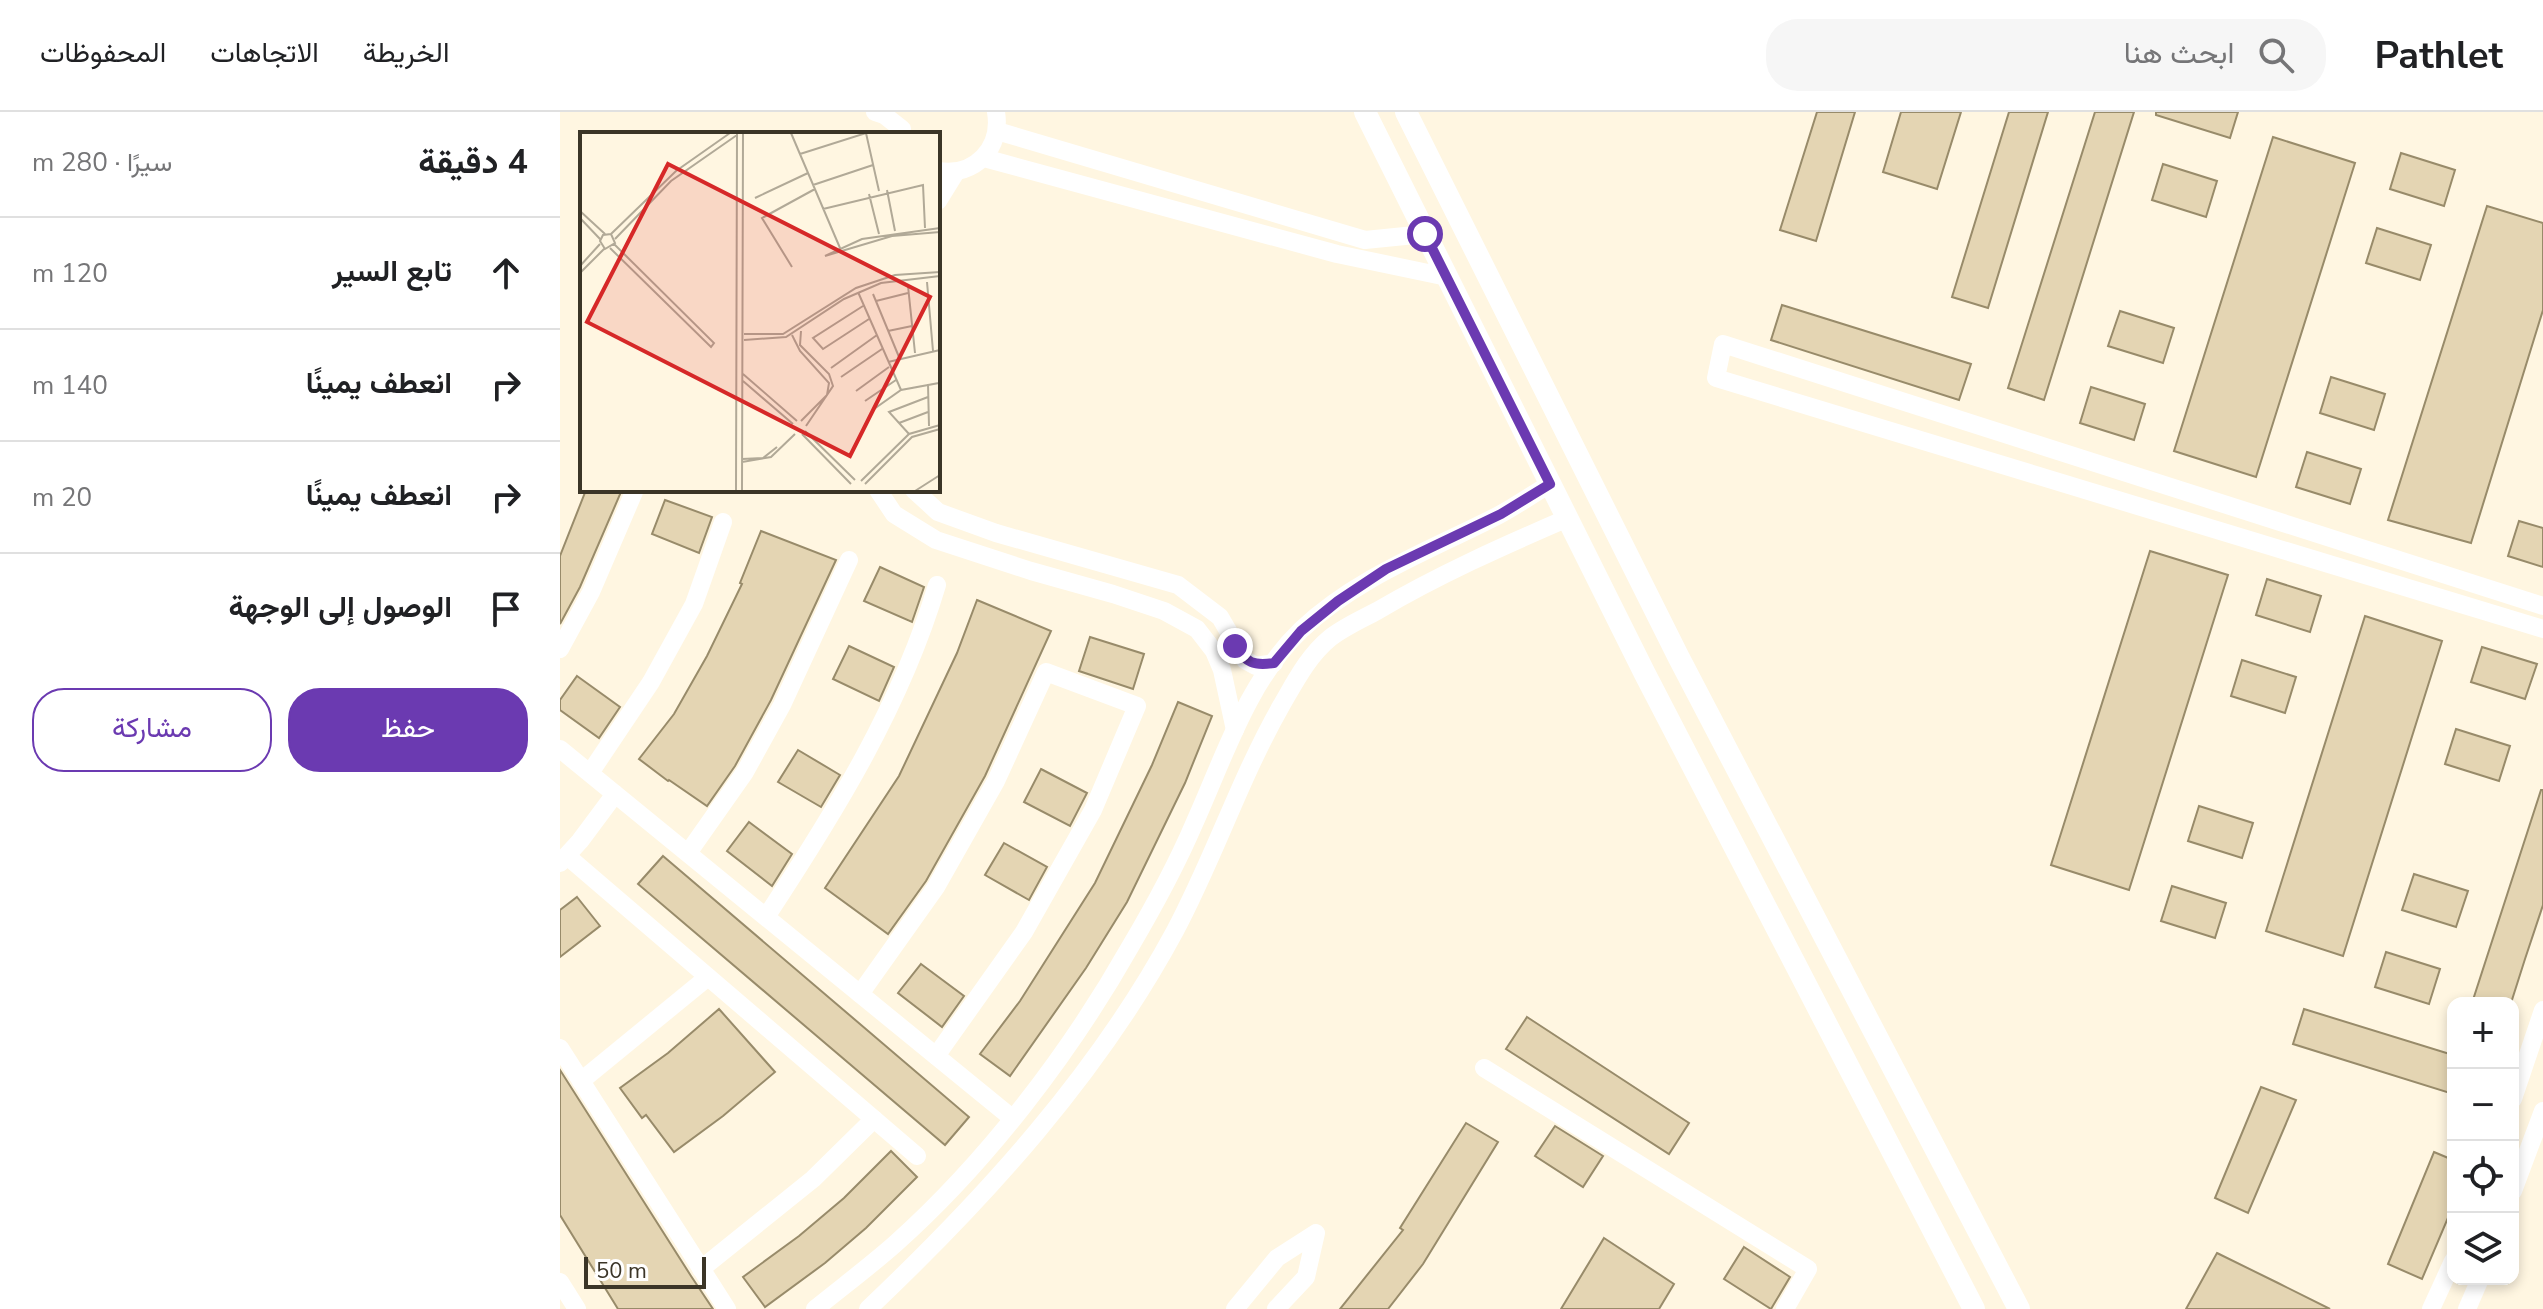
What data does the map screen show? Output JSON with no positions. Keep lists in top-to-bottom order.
{
  "scale_bar": "50 m",
  "page": {
    "header": "Pathlet",
    "search": "ابحث هنا",
    "nav": ["الخريطة", "الاتجاهات", "المحفوظات"],
    "heading": ["4 دقيقة", "سيرًا · 280 m"],
    "list": [
      ["تابع السير", "120 m"],
      ["انعطف يمينًا", "140 m"],
      ["انعطف يمينًا", "20 m"],
      "الوصول إلى الوجهة"
    ],
    "buttons": ["حفظ", "مشاركة"],
    "map_buttons": ["+", "−"],
    "scale": "50 m"
  }
}
